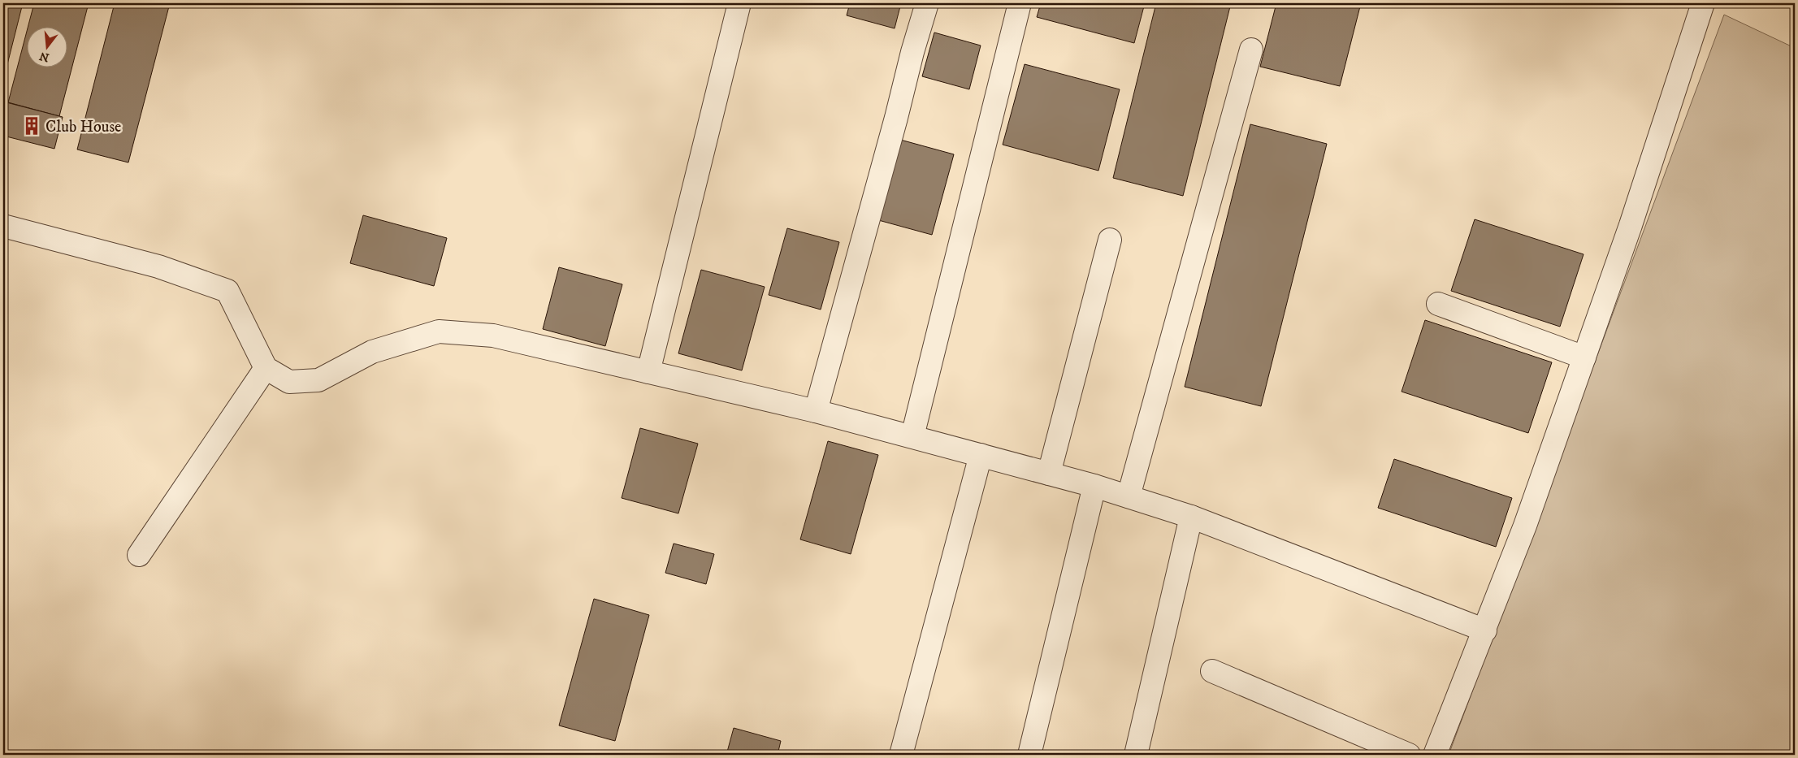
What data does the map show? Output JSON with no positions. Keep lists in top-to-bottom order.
{
  "places": {
    "building": ["Club House"]
  },
  "north": "bottom"
}
